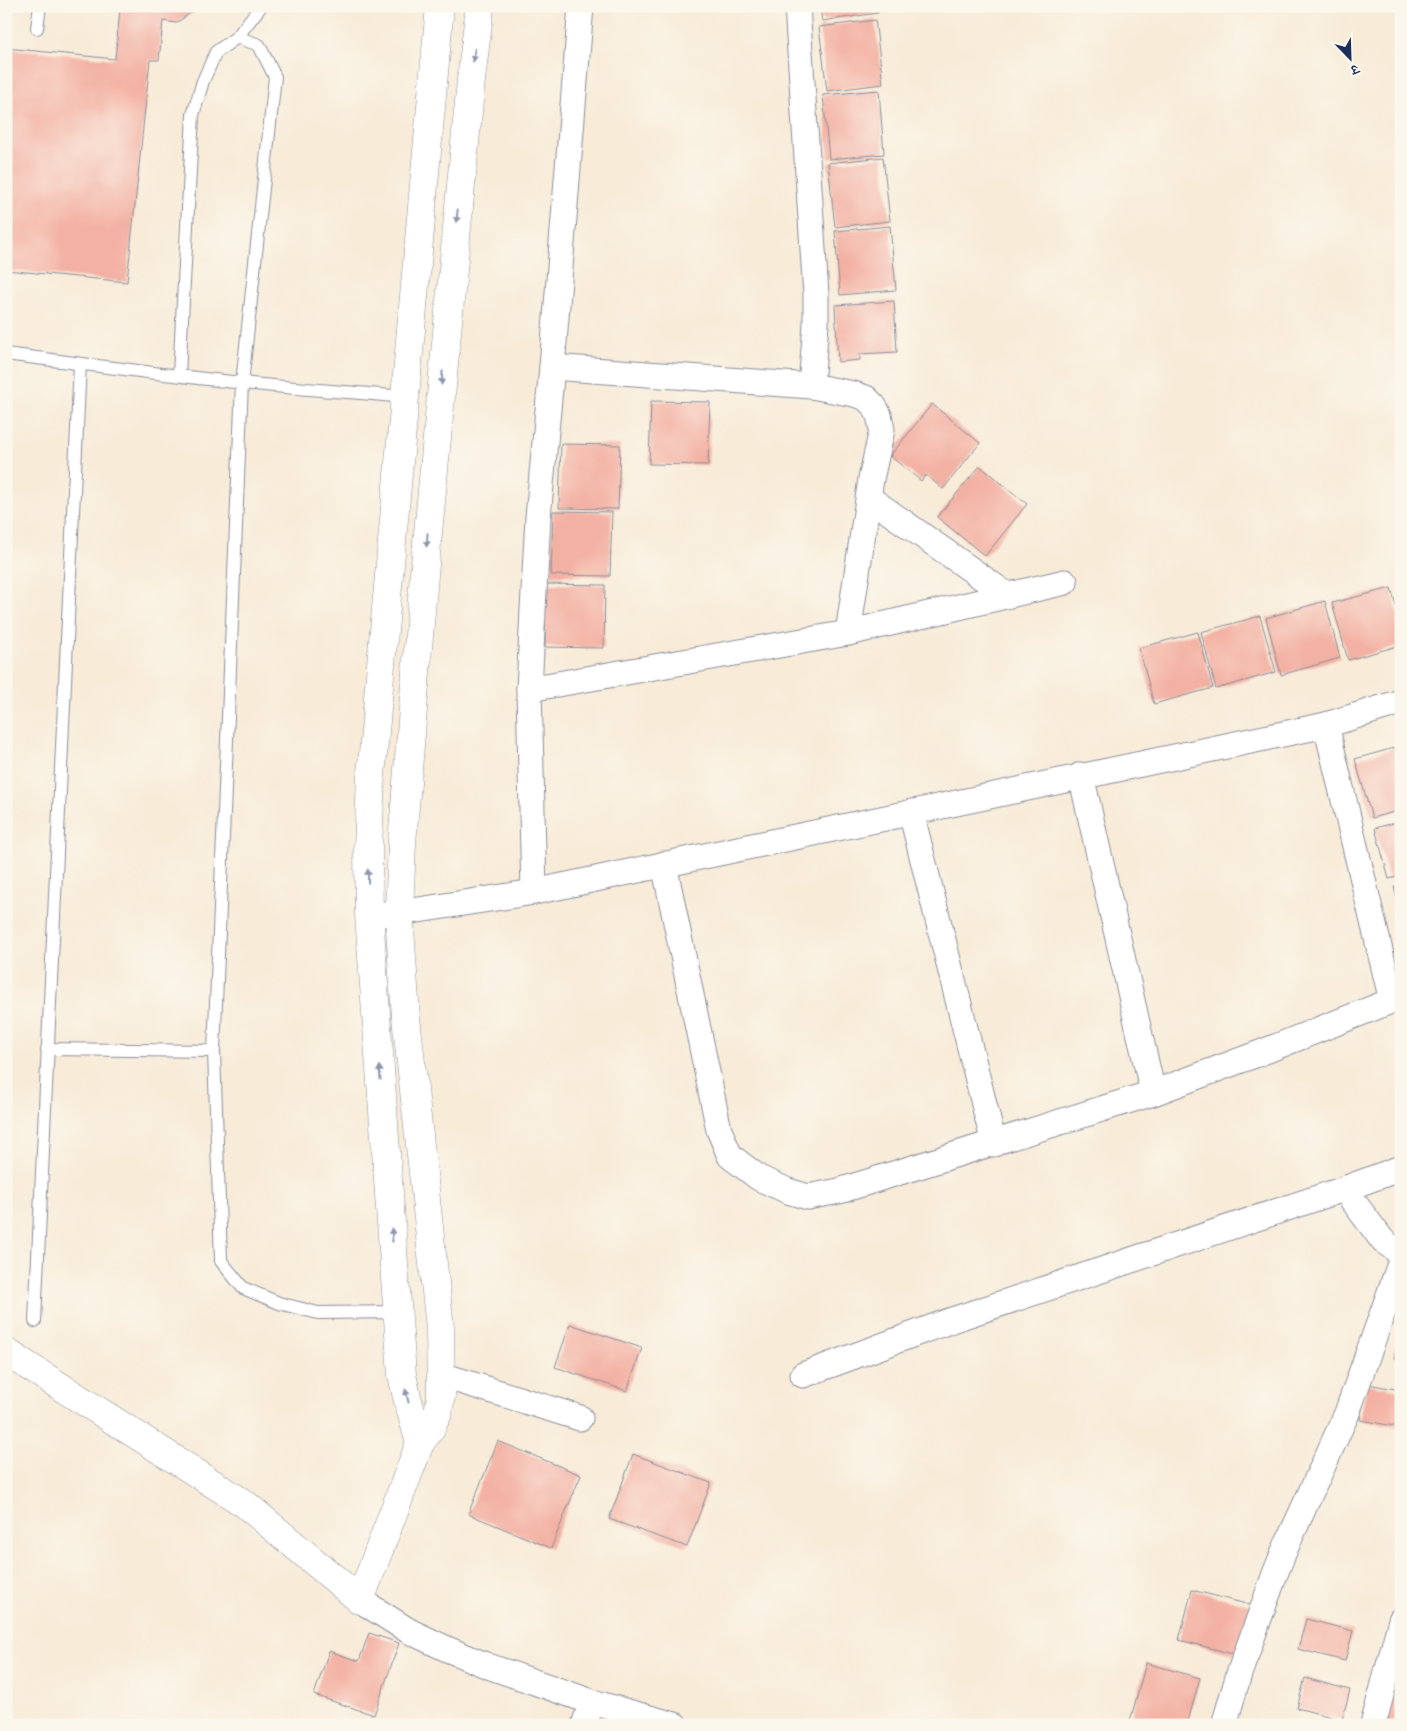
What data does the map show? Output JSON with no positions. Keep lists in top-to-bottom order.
{
  "north": "bottom right"
}
